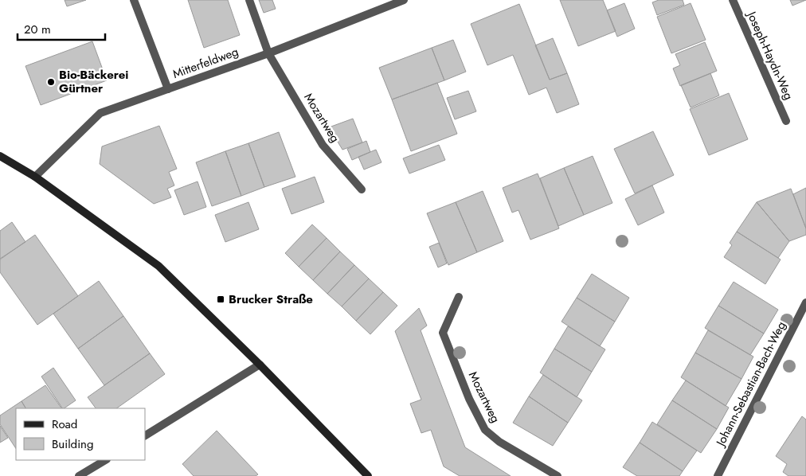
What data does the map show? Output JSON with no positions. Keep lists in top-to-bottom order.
{
  "streets": {
    "street": [
      "Joseph-Haydn-Weg",
      "Mitterfeldweg",
      "Mozartweg",
      "Johann-Sebastian-Bach-Weg"
    ]
  },
  "crossings": [
    ["Mitterfeldweg", "Mozartweg"]
  ],
  "places": {
    "other": ["Bio-Bäckerei Gürtner"],
    "transit": ["Brucker Straße"]
  },
  "legend": ["Road", "Building"],
  "scale_bar": "20 m"
}
